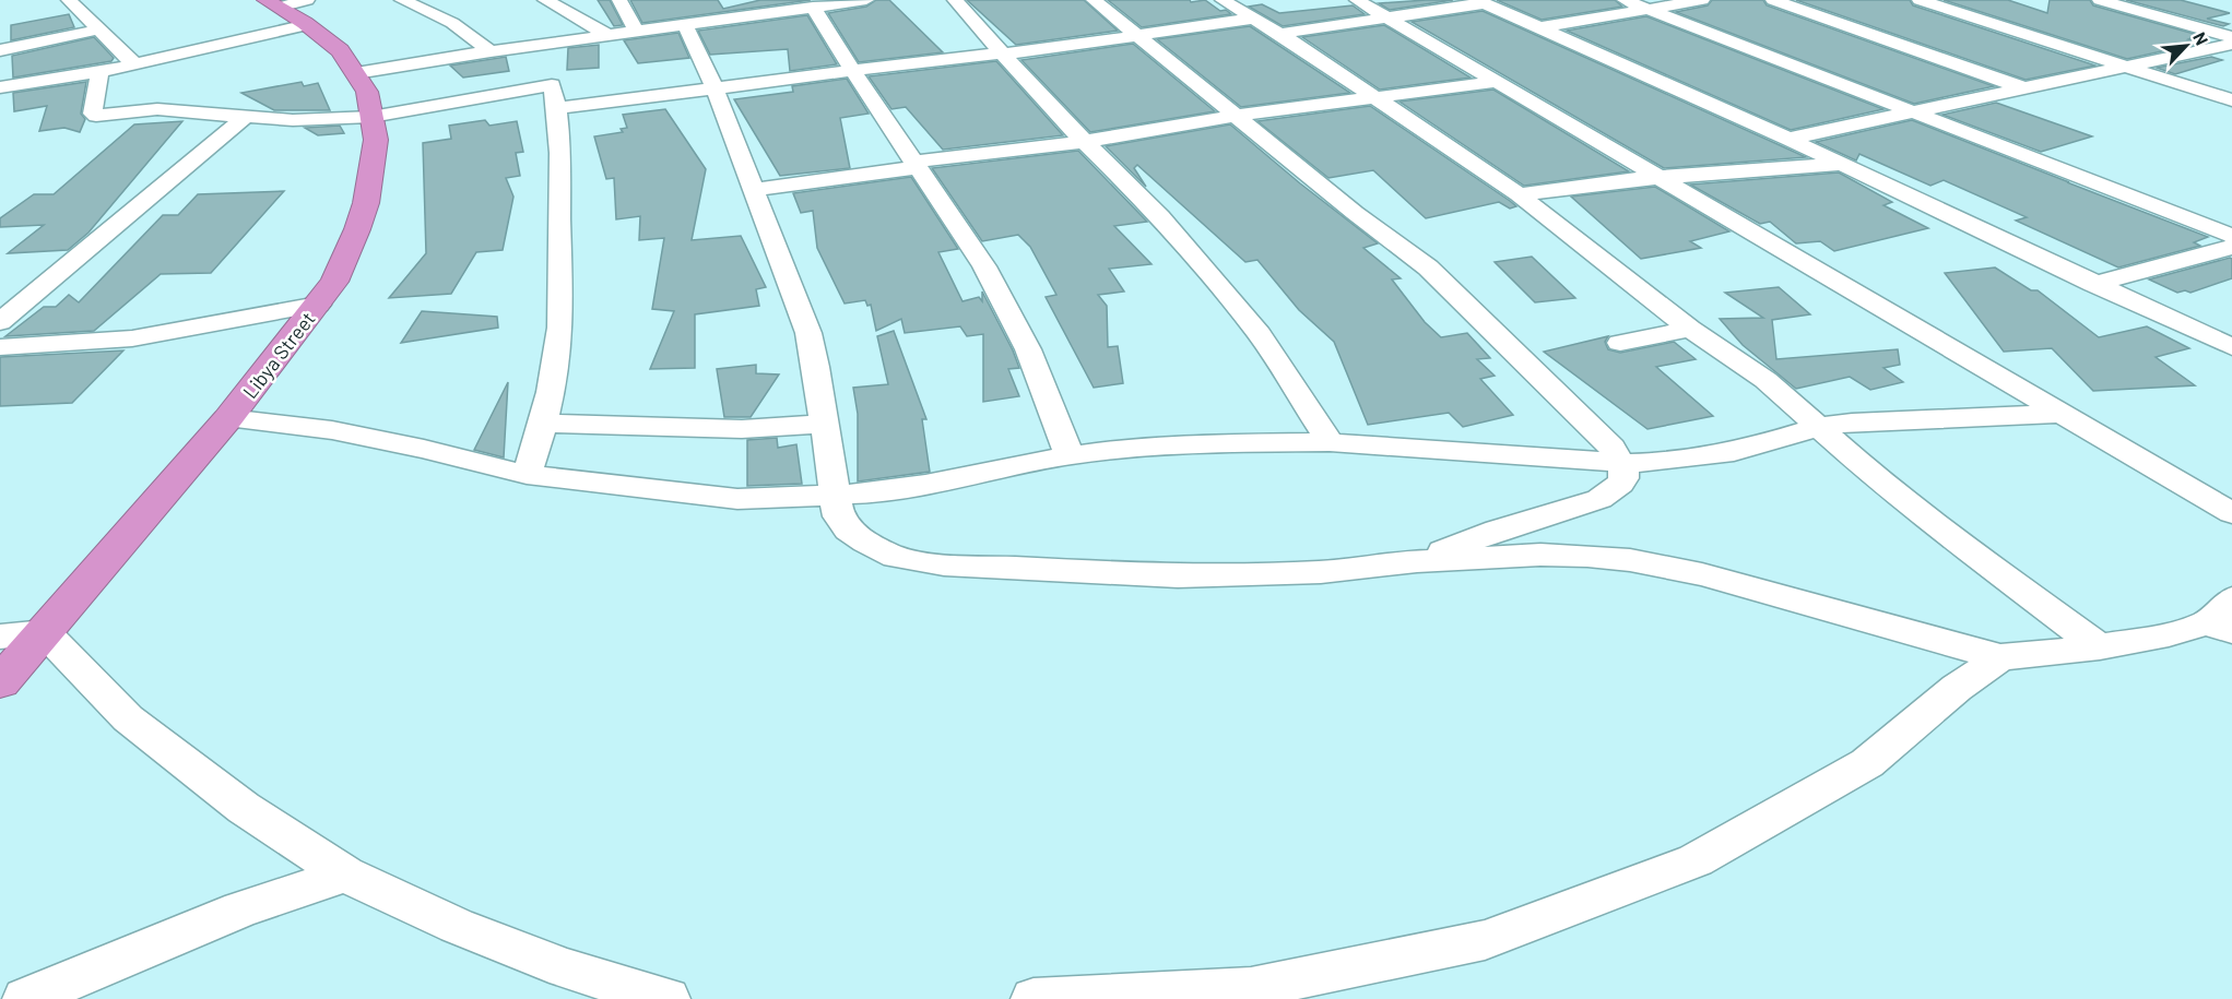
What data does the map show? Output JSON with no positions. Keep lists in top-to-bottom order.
{
  "streets": {
    "highway": ["Libya Street"]
  },
  "north": "top right"
}
